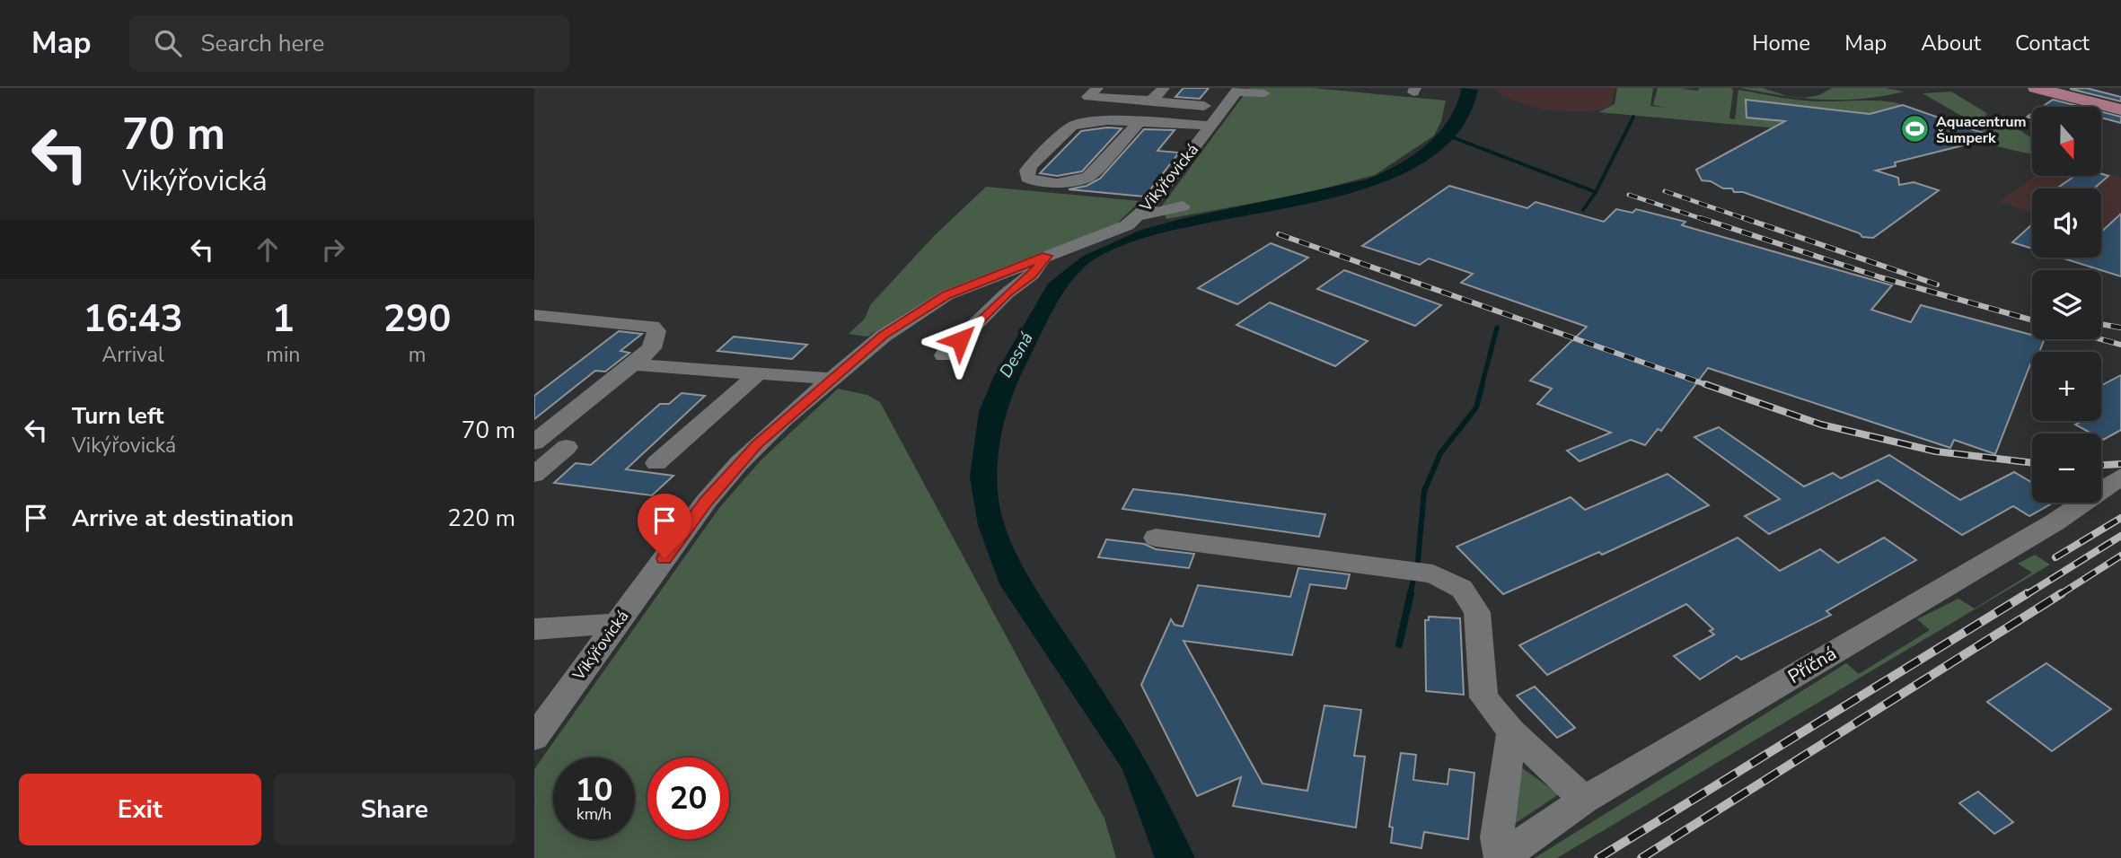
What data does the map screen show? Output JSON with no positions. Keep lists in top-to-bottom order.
{
  "streets": {
    "street": ["Vikýřovická", "Příčná"]
  },
  "water": ["Desná"],
  "places": {
    "sports": ["Aquacentrum Šumperk"]
  },
  "north": "bottom",
  "page": {
    "header": "Map",
    "search": "Search here",
    "nav": [
      "Home",
      "Map",
      "About",
      "Contact"
    ],
    "turn": ["70 m", "Vikýřovická"],
    "map_buttons": ["+", "−"],
    "eta": [
      "16:43",
      "Arrival",
      "1",
      "min",
      "290",
      "m"
    ],
    "list": [
      {
        "name": "Turn left",
        "note": "Vikýřovická",
        "value": "70 m"
      },
      {
        "name": "Arrive at destination",
        "value": "220 m"
      }
    ],
    "speed": "10 km/h",
    "limit": "20",
    "buttons": ["Exit", "Share"]
  }
}
